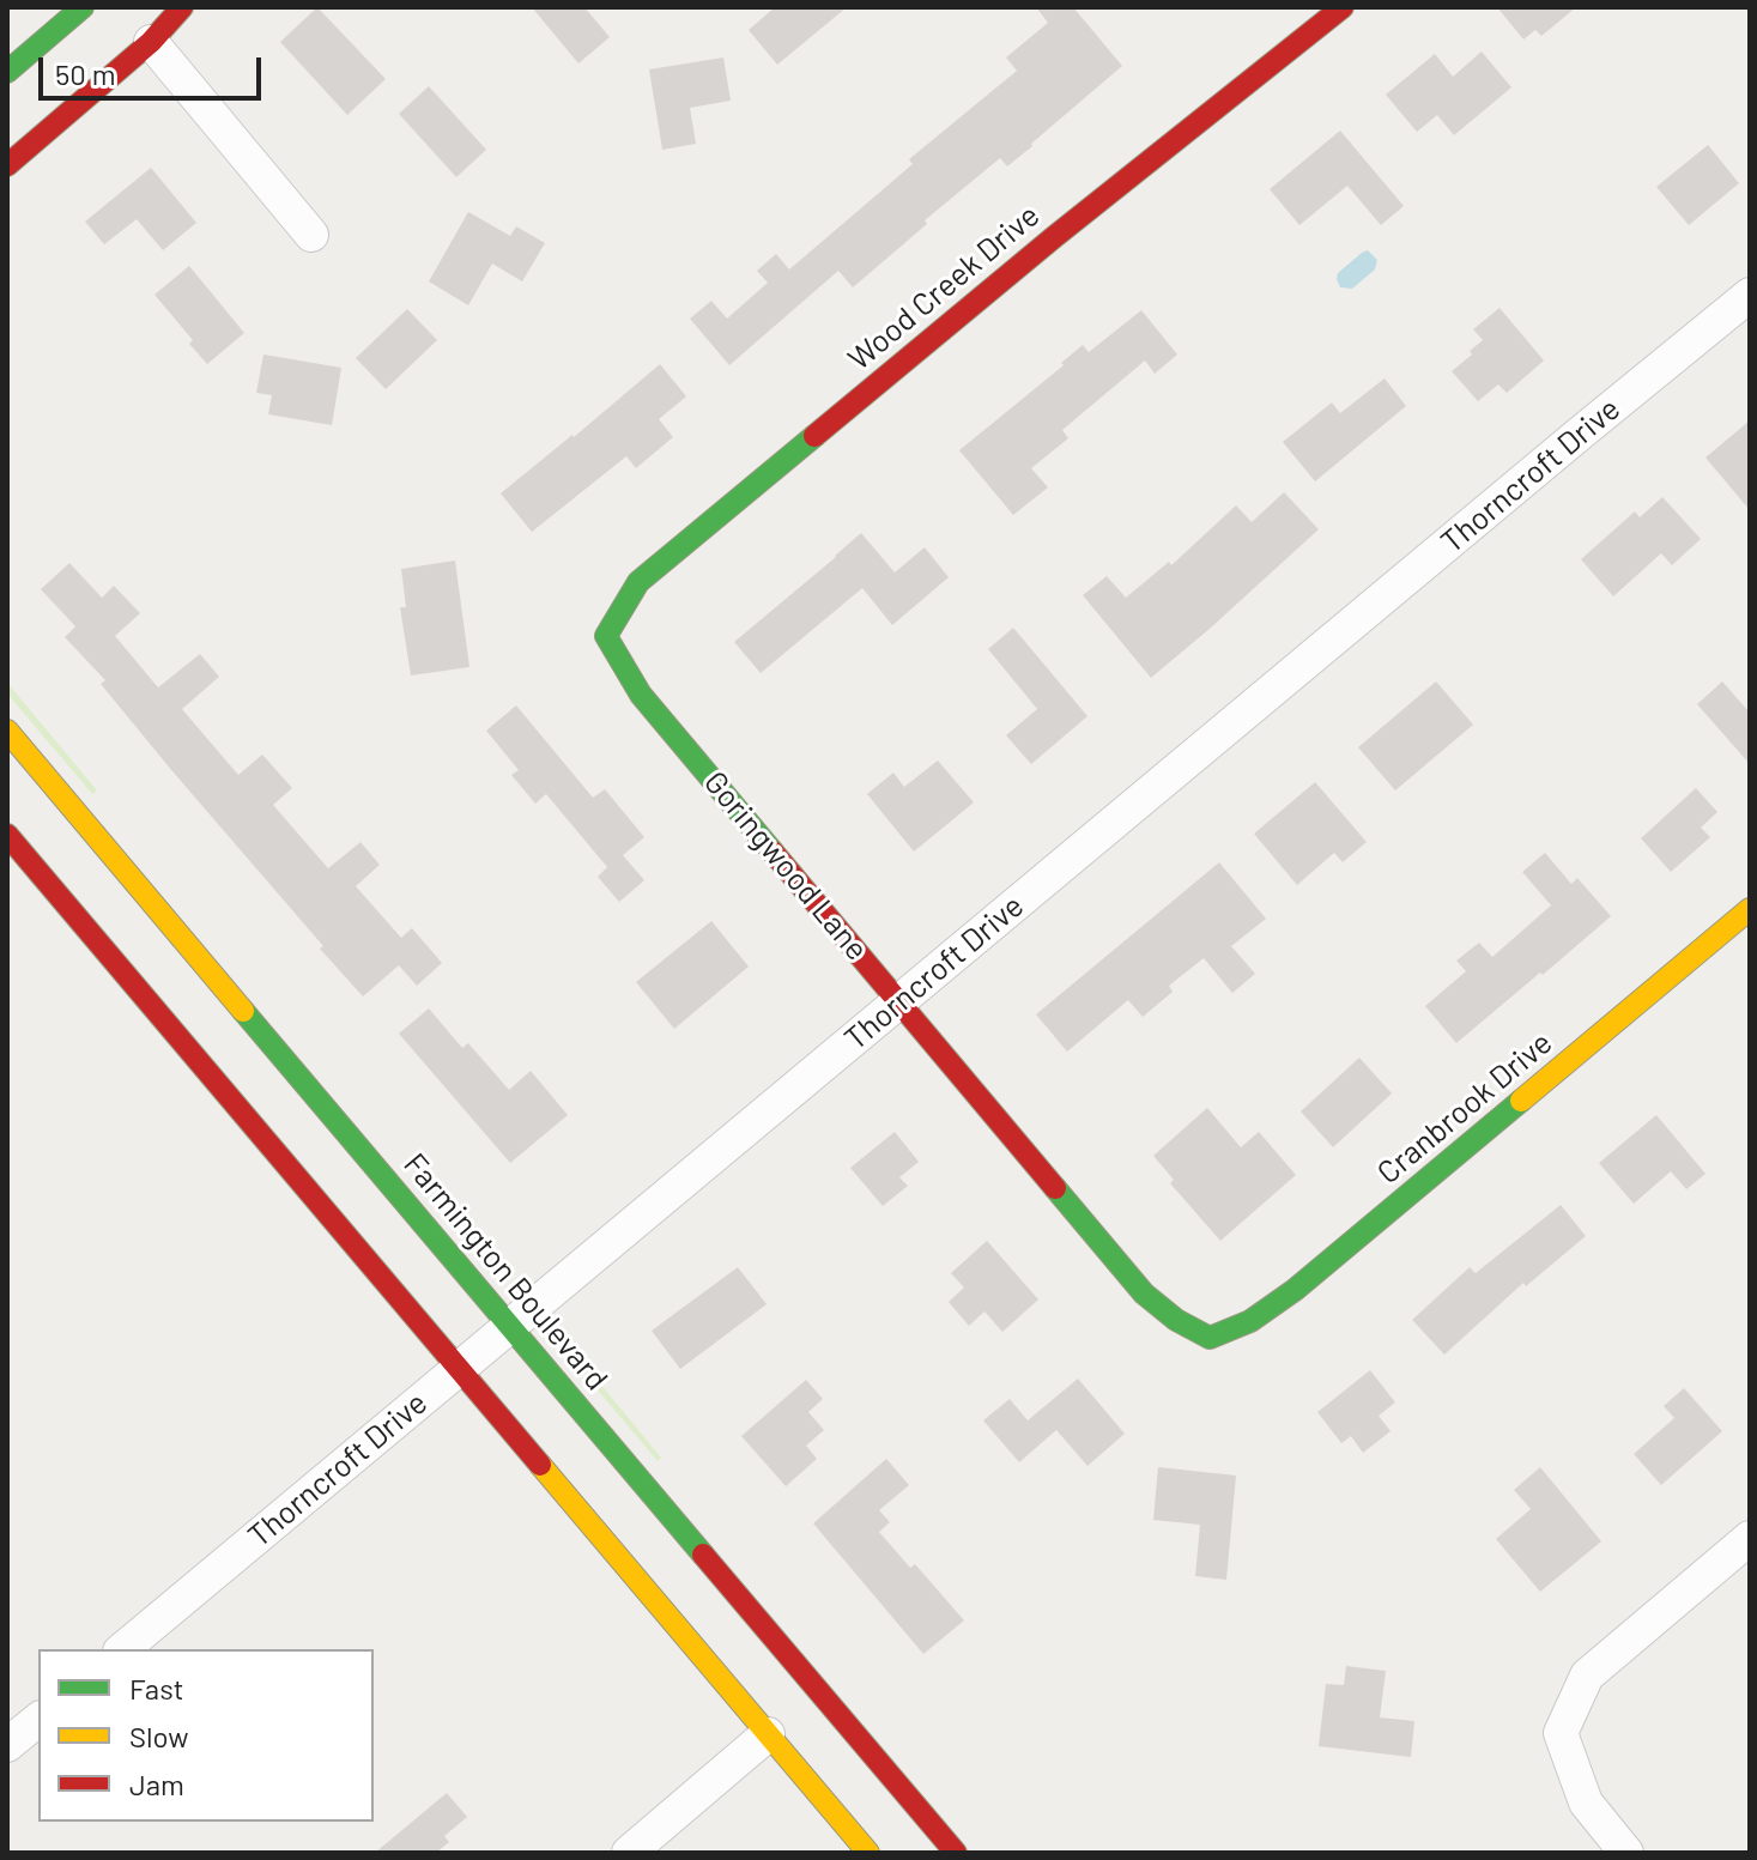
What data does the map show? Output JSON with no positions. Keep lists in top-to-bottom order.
{
  "streets": {
    "street": [
      "Wood Creek Drive",
      "Thorncroft Drive",
      "Goringwood Lane",
      "Cranbrook Drive",
      "Farmington Boulevard"
    ]
  },
  "crossings": [
    ["Wood Creek Drive", "Goringwood Lane"],
    ["Thorncroft Drive", "Goringwood Lane"],
    ["Thorncroft Drive", "Farmington Boulevard"],
    ["Goringwood Lane", "Cranbrook Drive"]
  ],
  "legend": ["Fast", "Slow", "Jam"],
  "scale_bar": "50 m"
}
